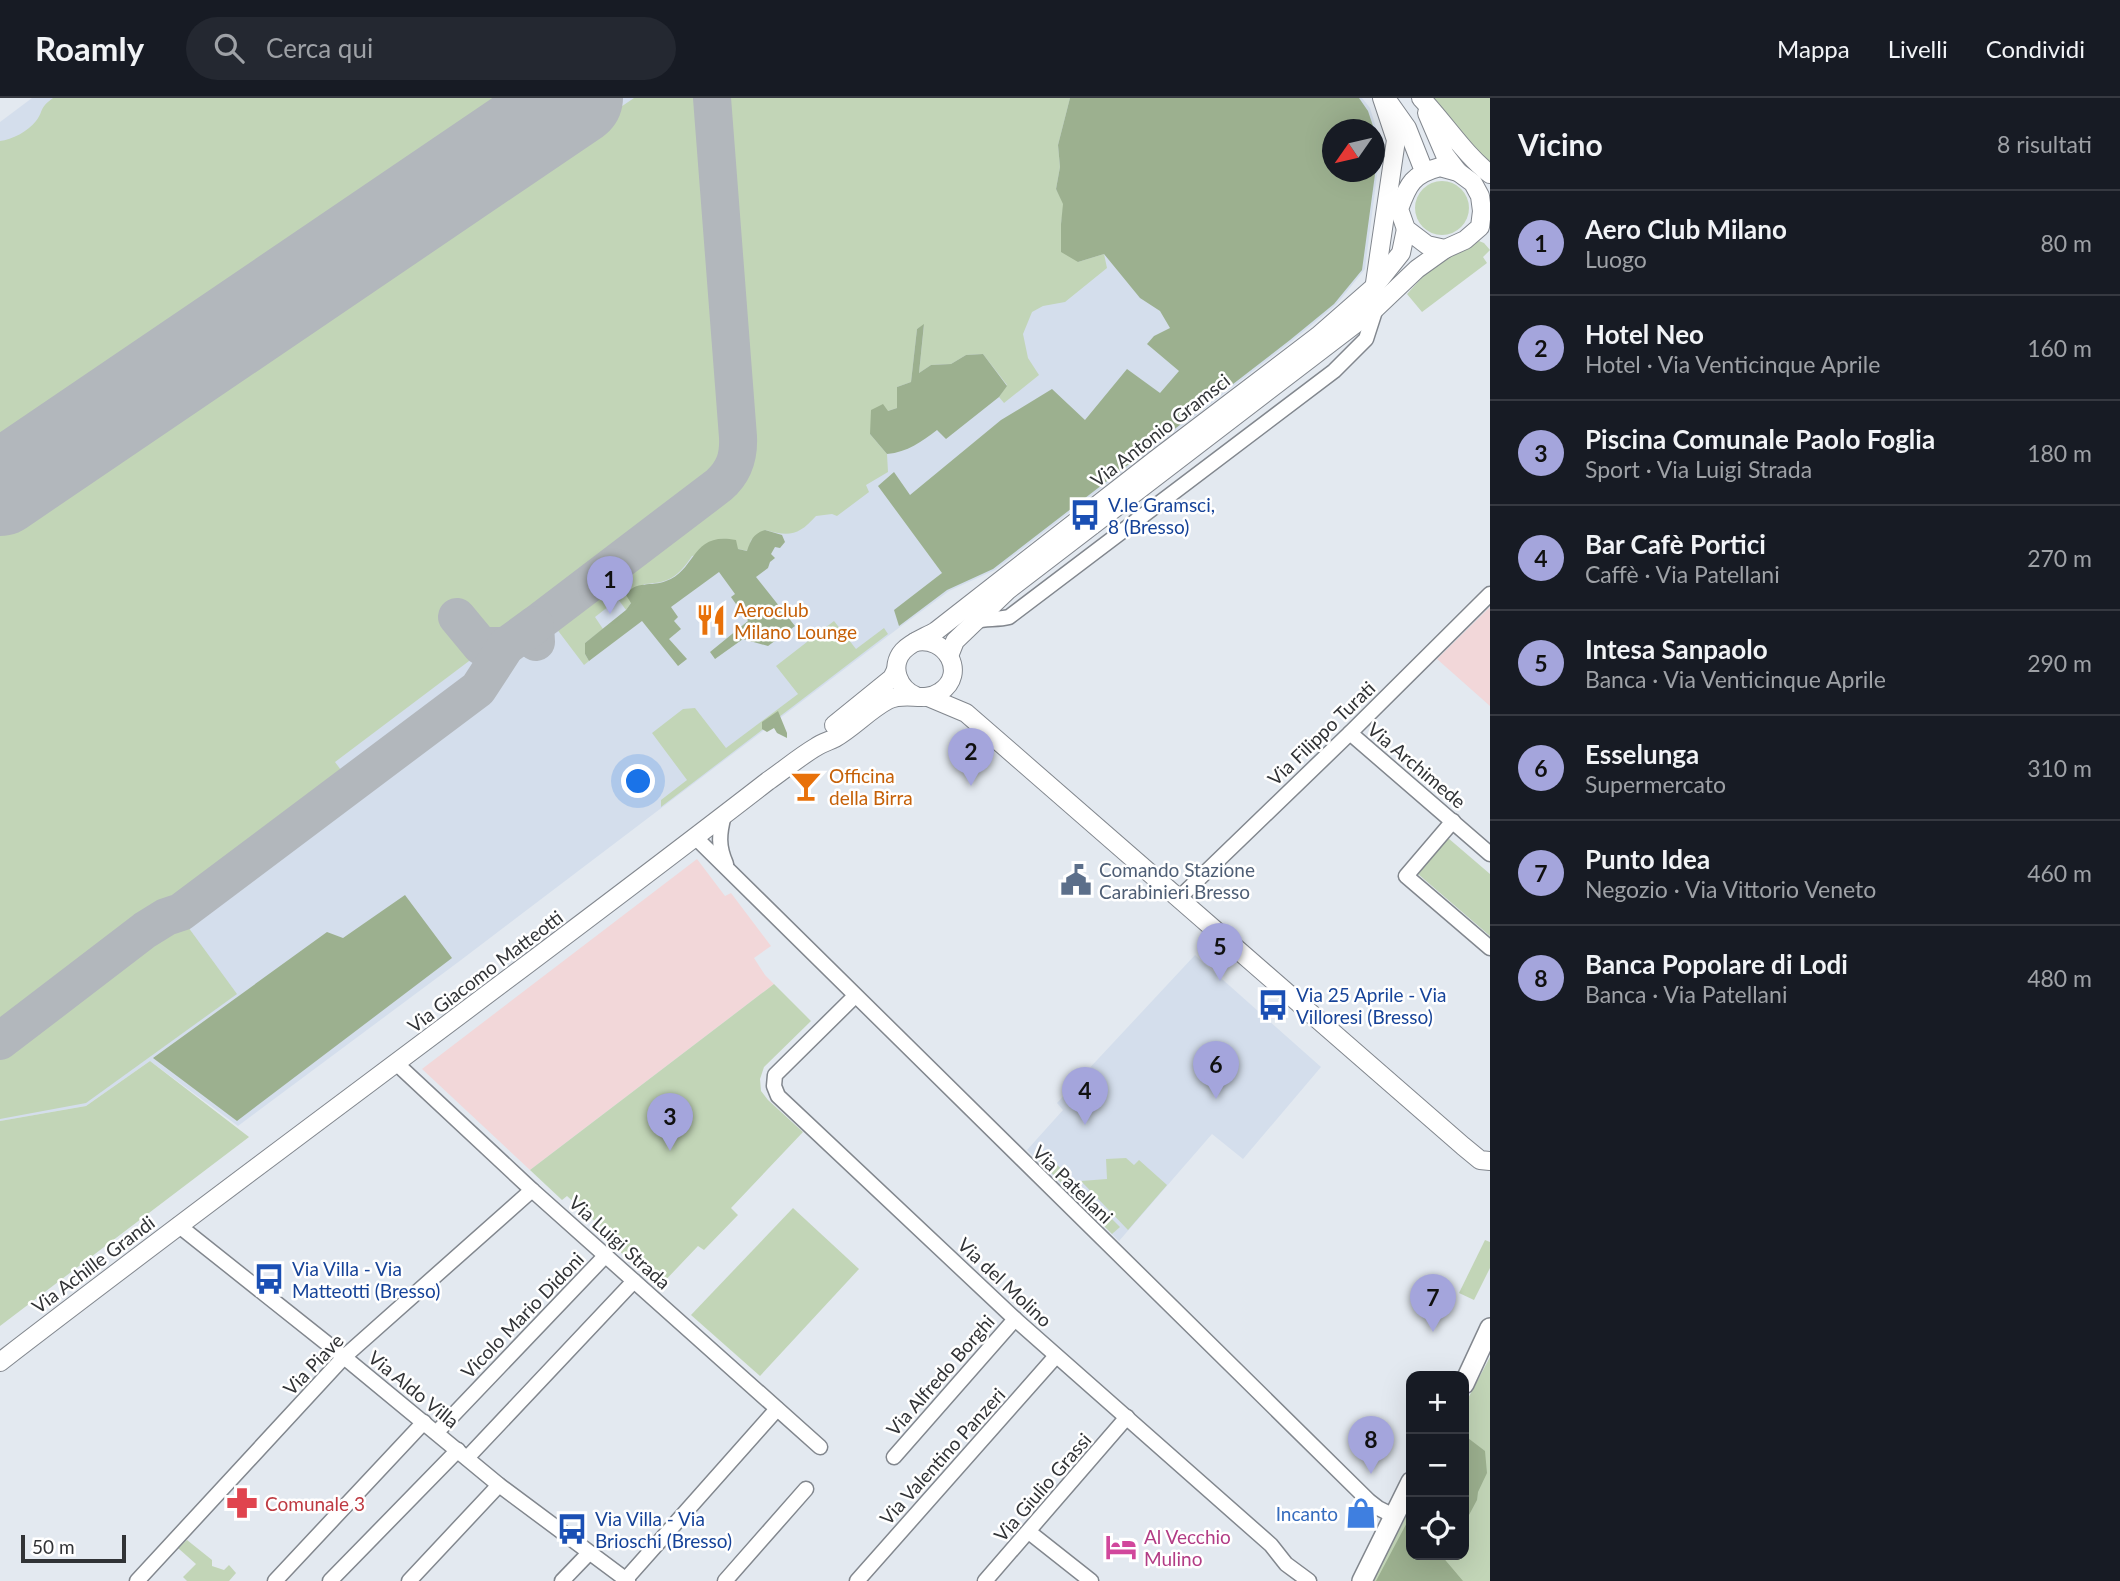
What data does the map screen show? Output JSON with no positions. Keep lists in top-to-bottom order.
{
  "streets": {
    "street": [
      "Via Antonio Gramsci",
      "Via Filippo Turati",
      "Via Archimede",
      "Via Giacomo Matteotti",
      "Via Patellani",
      "Via Luigi Strada",
      "Via Achille Grandi",
      "Via del Molino",
      "Vicolo Mario Didoni",
      "Via Piave",
      "Via Alfredo Borghi",
      "Via Aldo Villa",
      "Via Valentino Panzeri",
      "Via Giulio Grassi"
    ]
  },
  "crossings": [
    ["Via Antonio Gramsci", "Via Giacomo Matteotti"],
    ["Via Filippo Turati", "Via Archimede"],
    ["Via Giacomo Matteotti", "Via Patellani"],
    ["Via Giacomo Matteotti", "Via Luigi Strada"],
    ["Via Giacomo Matteotti", "Via Achille Grandi"],
    ["Via Giacomo Matteotti", "Via Aldo Villa"],
    ["Via Patellani", "Via del Molino"],
    ["Via Luigi Strada", "Vicolo Mario Didoni"],
    ["Via Luigi Strada", "Via Piave"],
    ["Via Achille Grandi", "Via Aldo Villa"],
    ["Via del Molino", "Via Alfredo Borghi"],
    ["Via del Molino", "Via Valentino Panzeri"],
    ["Via del Molino", "Via Giulio Grassi"],
    ["Vicolo Mario Didoni", "Via Aldo Villa"],
    ["Via Piave", "Via Aldo Villa"]
  ],
  "places": {
    "bus stop": [
      "V.le Gramsci, 8 (Bresso)",
      "Via 25 Aprile - Via Villoresi (Bresso)",
      "Via Villa - Via Matteotti (Bresso)",
      "Via Villa - Via Brioschi (Bresso)"
    ],
    "restaurant": ["Aeroclub Milano Lounge"],
    "bar": ["Officina della Birra"],
    "public building": ["Comando Stazione Carabinieri Bresso"],
    "pharmacy": ["Comunale 3"],
    "shop": ["Incanto"],
    "hotel": ["Al Vecchio Mulino"]
  },
  "scale_bar": "50 m",
  "north": "bottom left",
  "page": {
    "header": "Roamly",
    "search": "Cerca qui",
    "nav": ["Mappa", "Livelli", "Condividi"],
    "heading": ["Vicino", "8 risultati"],
    "list": [
      {
        "mark": "1",
        "name": "Aero Club Milano",
        "note": "Luogo",
        "value": "80 m"
      },
      {
        "mark": "2",
        "name": "Hotel Neo",
        "note": "Hotel · Via Venticinque Aprile",
        "value": "160 m"
      },
      {
        "mark": "3",
        "name": "Piscina Comunale Paolo Foglia",
        "note": "Sport · Via Luigi Strada",
        "value": "180 m"
      },
      {
        "mark": "4",
        "name": "Bar Cafè Portici",
        "note": "Caffè · Via Patellani",
        "value": "270 m"
      },
      {
        "mark": "5",
        "name": "Intesa Sanpaolo",
        "note": "Banca · Via Venticinque Aprile",
        "value": "290 m"
      },
      {
        "mark": "6",
        "name": "Esselunga",
        "note": "Supermercato",
        "value": "310 m"
      },
      {
        "mark": "7",
        "name": "Punto Idea",
        "note": "Negozio · Via Vittorio Veneto",
        "value": "460 m"
      },
      {
        "mark": "8",
        "name": "Banca Popolare di Lodi",
        "note": "Banca · Via Patellani",
        "value": "480 m"
      }
    ],
    "pins": [
      "1",
      "2",
      "5",
      "6",
      "4",
      "3",
      "7",
      "8"
    ],
    "map_buttons": ["+", "−"],
    "scale": "50 m"
  }
}
